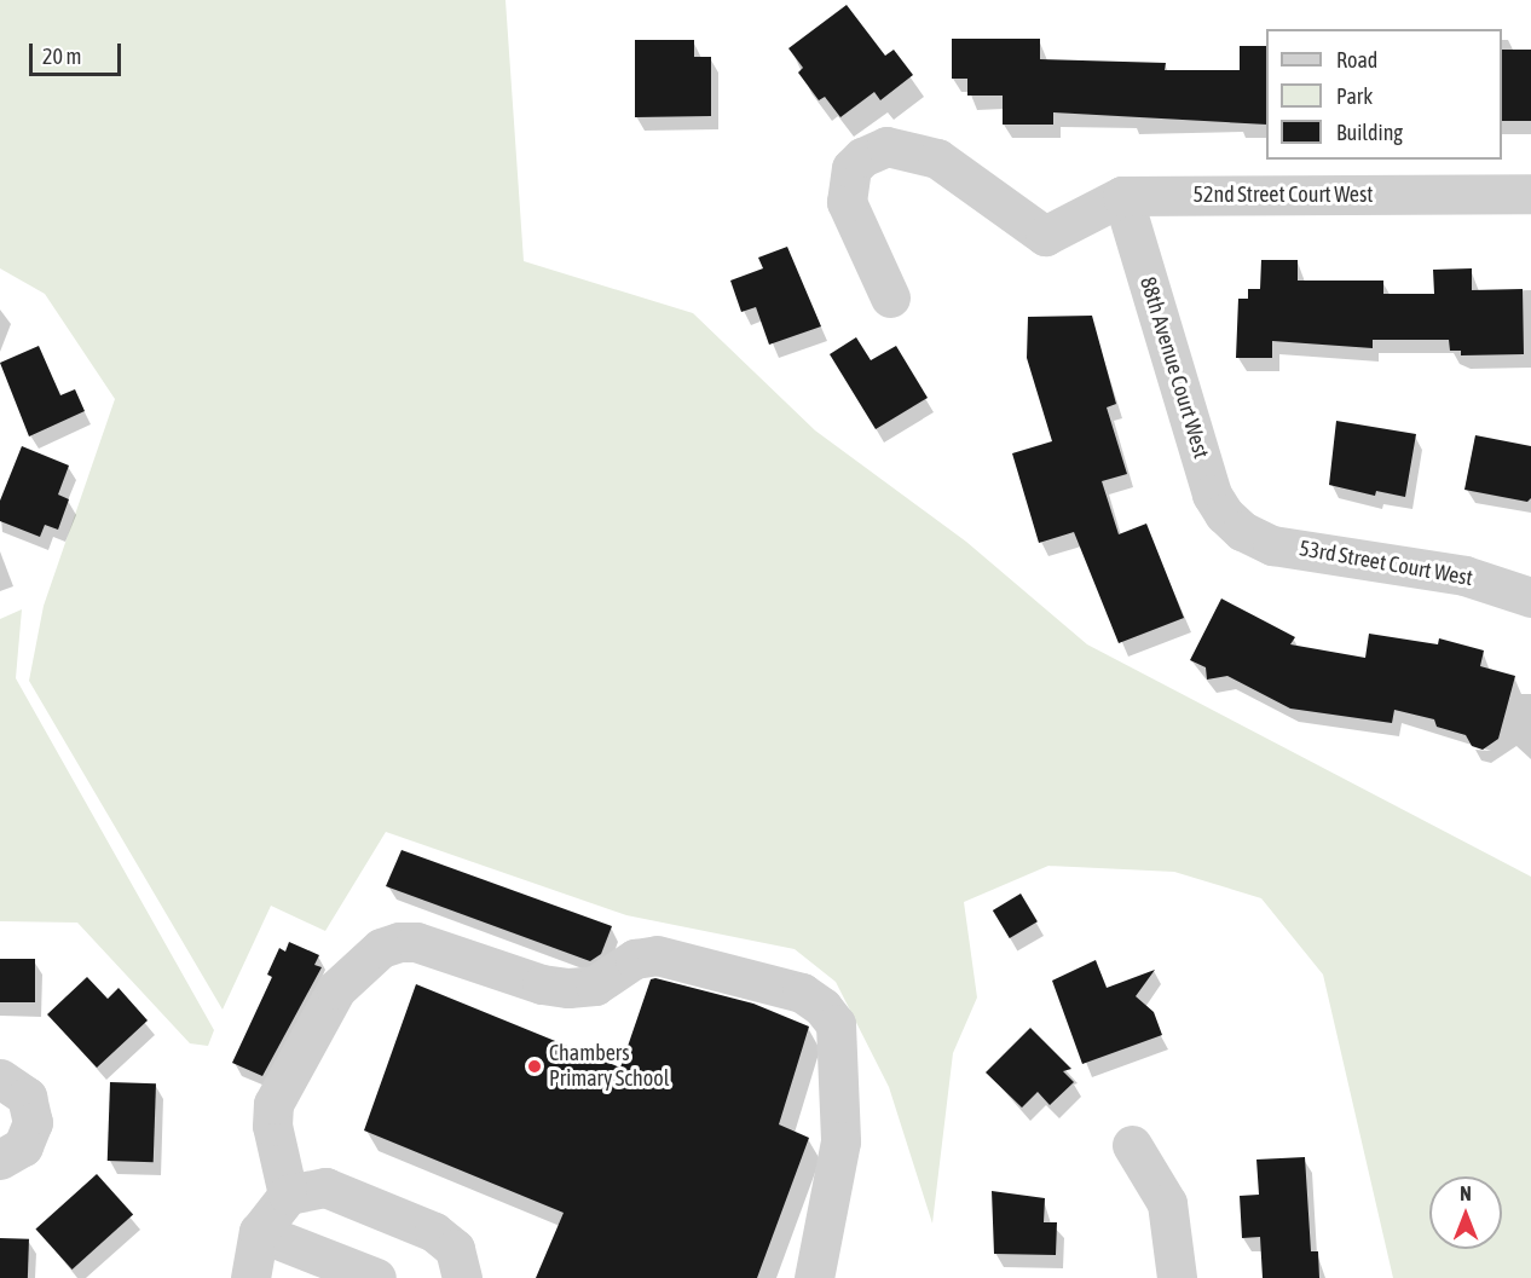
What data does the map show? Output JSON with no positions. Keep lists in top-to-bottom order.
{
  "streets": {
    "street": ["52nd Street Court West", "88th Avenue Court West", "53rd Street Court West"]
  },
  "crossings": [
    ["52nd Street Court West", "88th Avenue Court West"],
    ["88th Avenue Court West", "53rd Street Court West"]
  ],
  "places": ["Chambers Primary School"],
  "legend": ["Road", "Park", "Building"],
  "scale_bar": "20 m",
  "north": "top"
}
